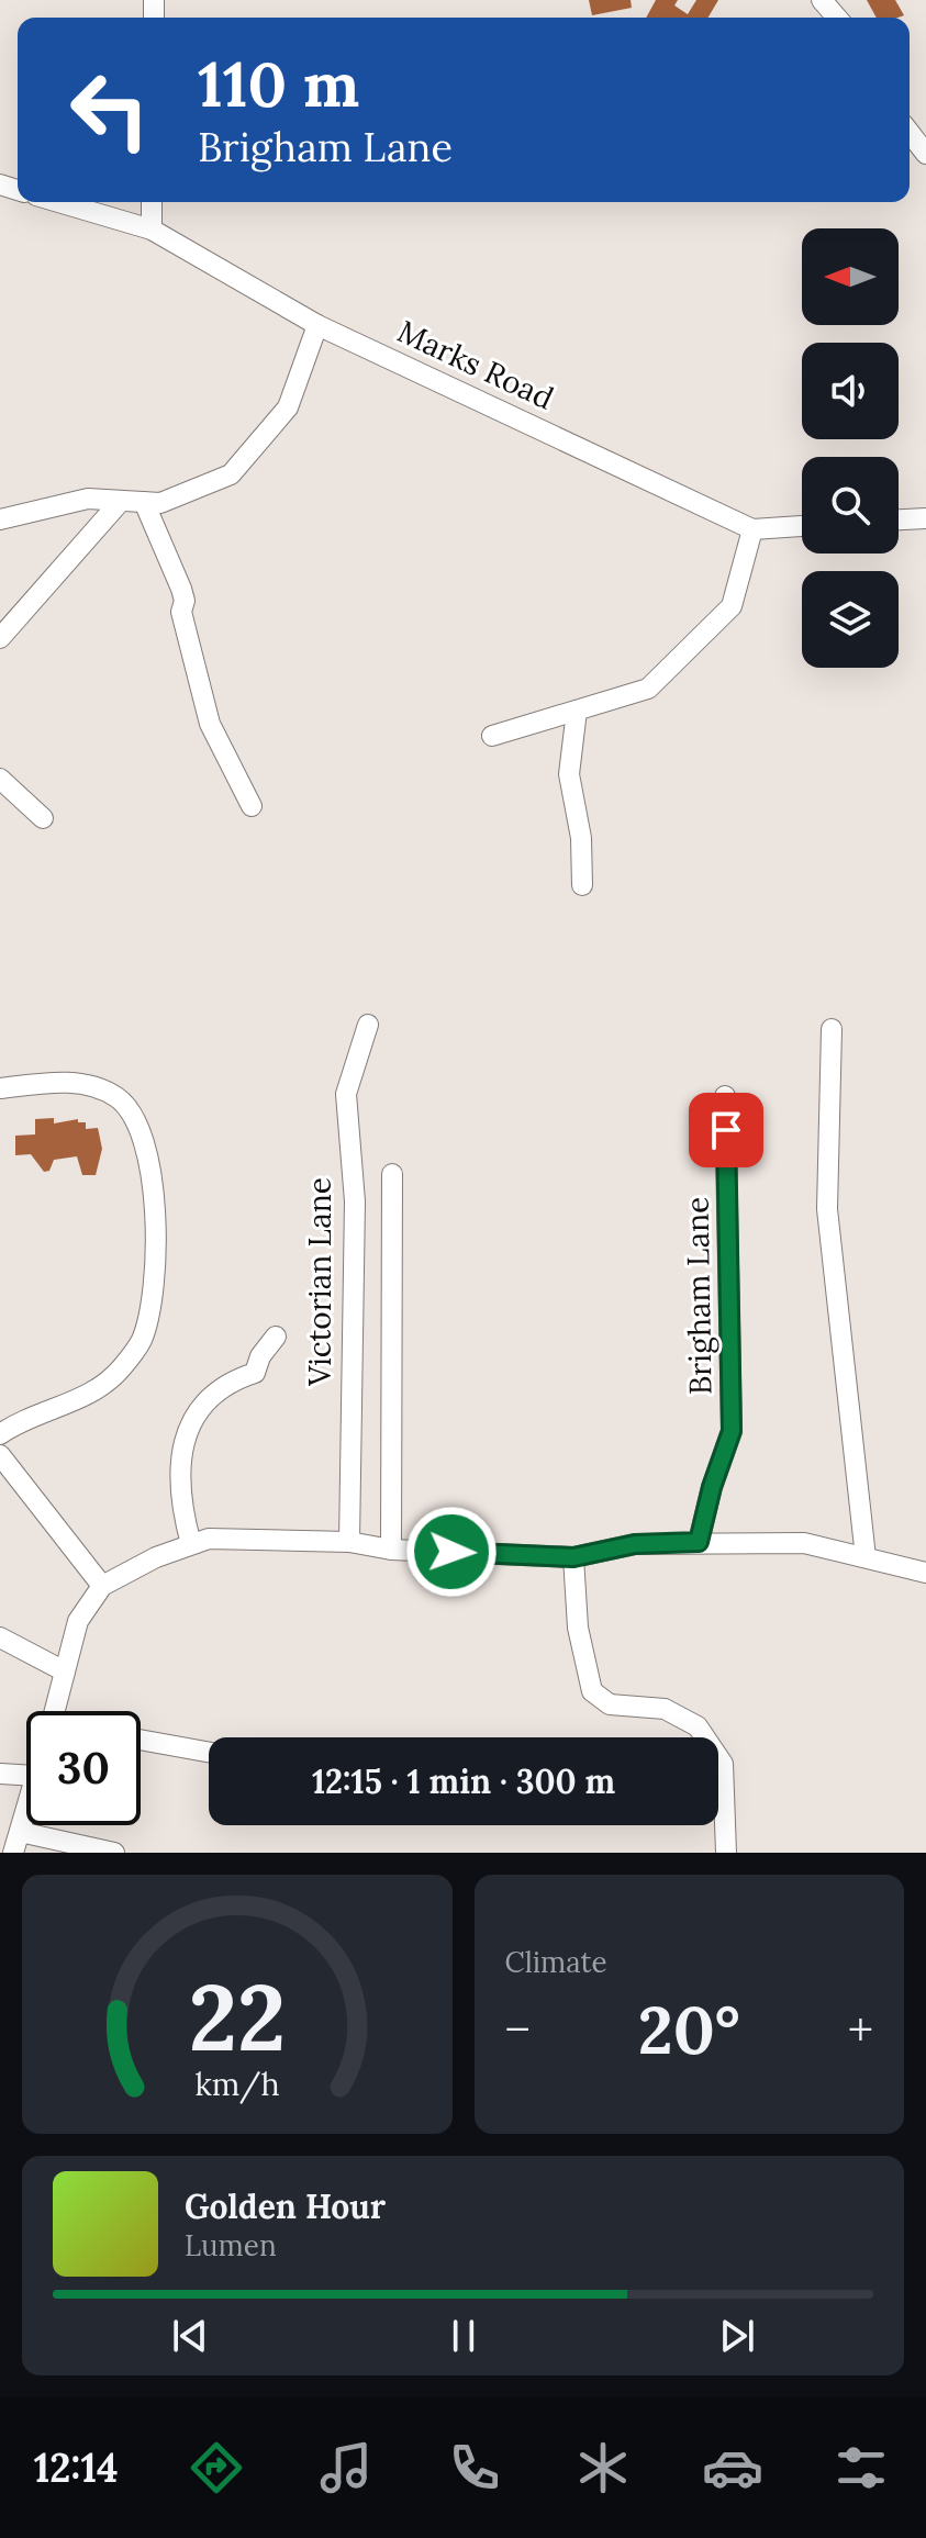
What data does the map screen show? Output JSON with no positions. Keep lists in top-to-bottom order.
{
  "streets": {
    "street": ["Marks Road", "Victorian Lane", "Brigham Lane"]
  },
  "north": "left",
  "page": {
    "turn": ["110 m", "Brigham Lane"],
    "limit": "30",
    "trip": "12:15 · 1 min · 300 m",
    "tile": "Climate",
    "heat": ["−", "20°", "+"],
    "song": ["Golden Hour", "Lumen"],
    "tabs": "12:14",
    "gauge": ["22", "km/h"]
  }
}
